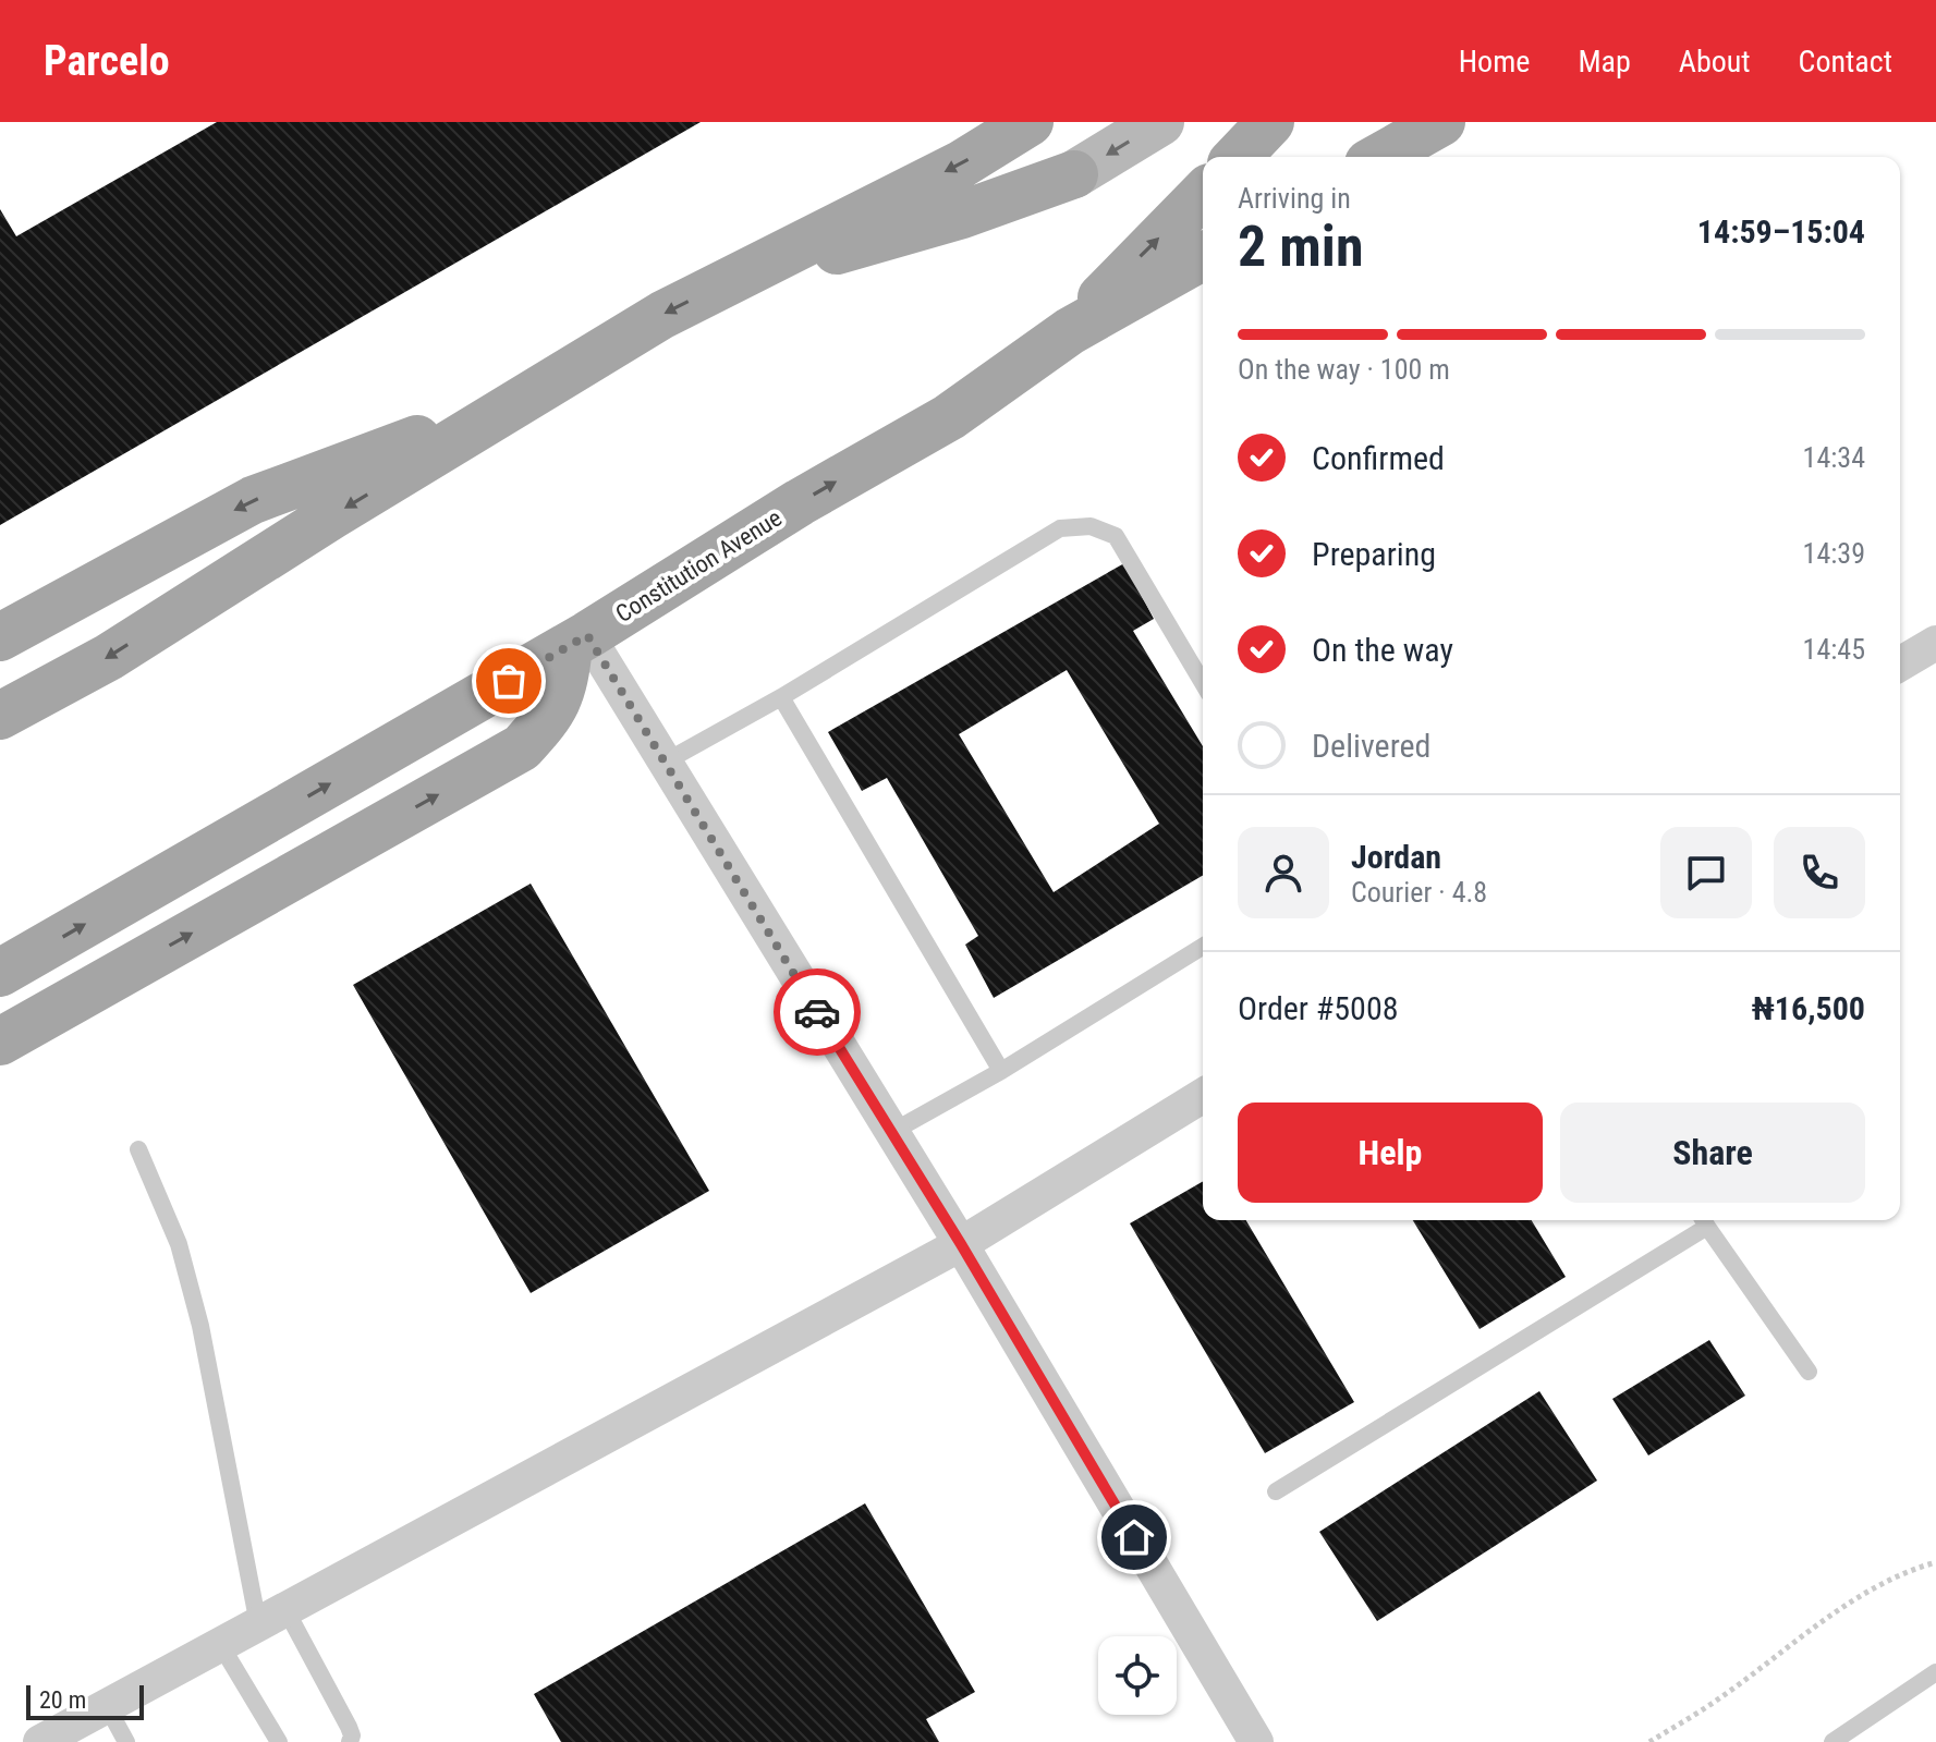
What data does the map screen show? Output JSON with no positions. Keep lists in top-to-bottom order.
{
  "streets": {
    "main road": ["Constitution Avenue"]
  },
  "scale_bar": "20 m",
  "page": {
    "header": "Parcelo",
    "nav": [
      "Home",
      "Map",
      "About",
      "Contact"
    ],
    "heading": ["2 min", "Arriving in", "14:59–15:04"],
    "panel": [
      "Jordan",
      "Courier · 4.8",
      "Order #5008",
      "₦16,500"
    ],
    "bar": "On the way · 100 m",
    "list": [
      ["Confirmed", "14:34"],
      ["Preparing", "14:39"],
      ["On the way", "14:45"],
      "Delivered"
    ],
    "buttons": ["Help", "Share"],
    "scale": "20 m"
  }
}
